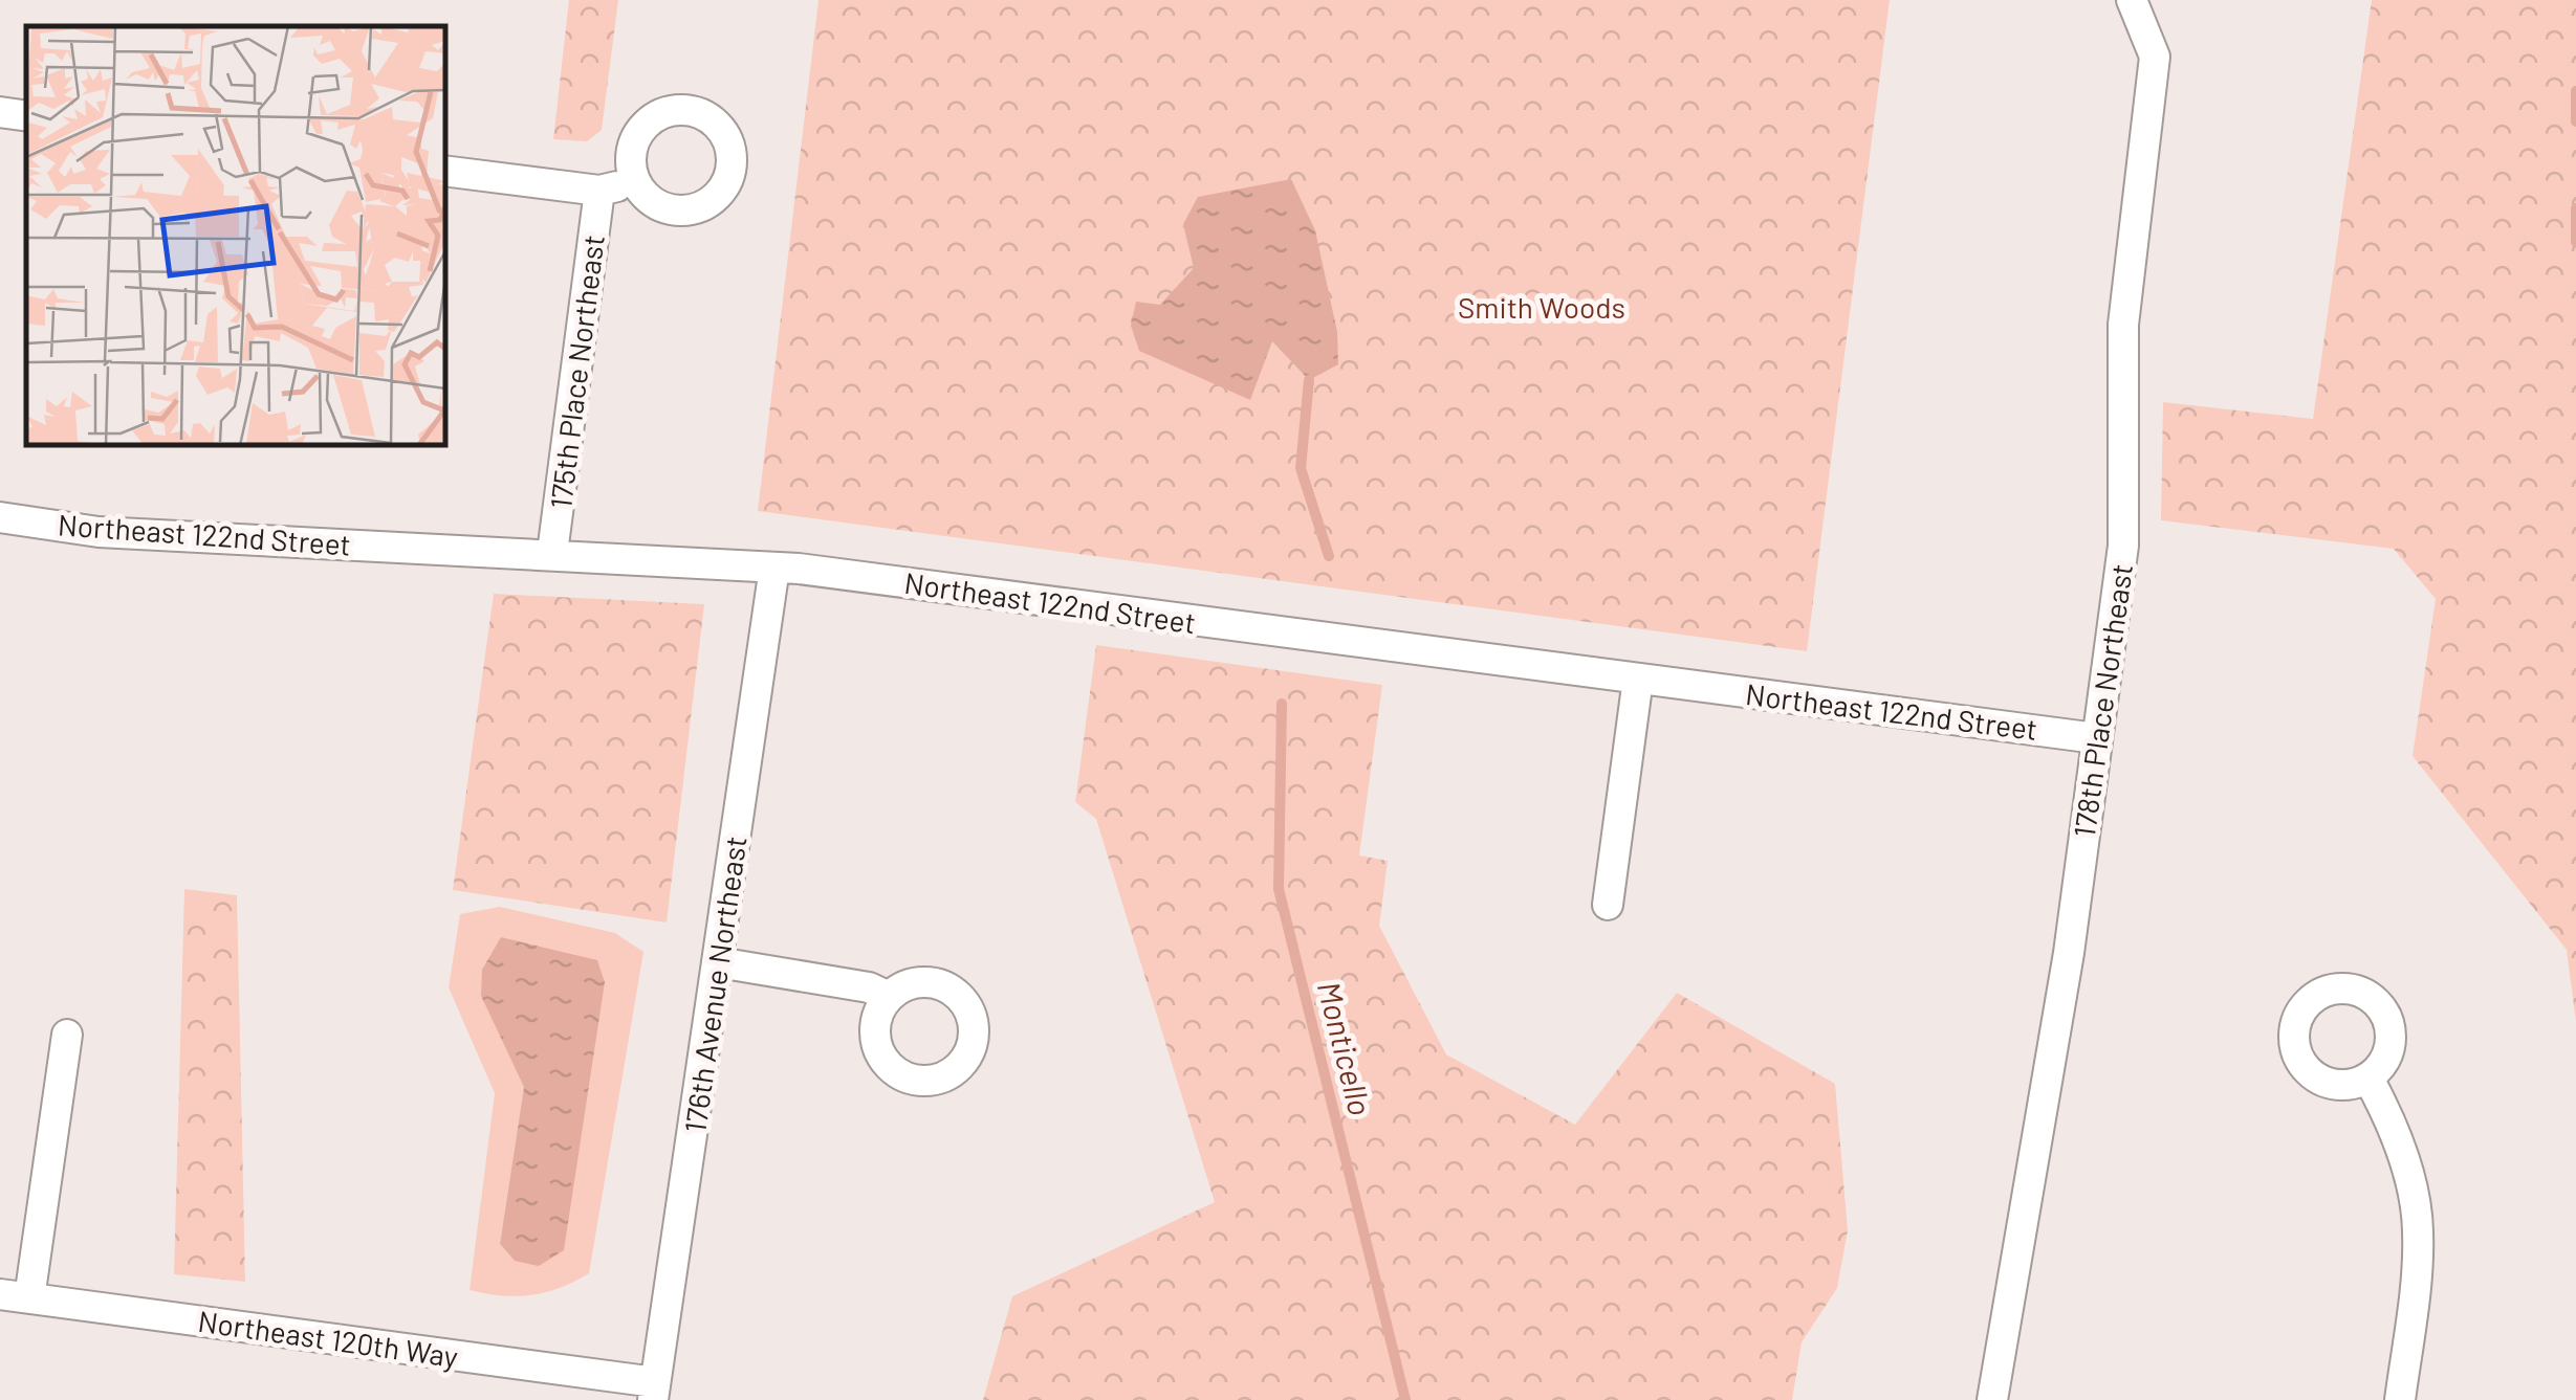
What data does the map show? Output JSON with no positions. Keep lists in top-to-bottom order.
{
  "streets": {
    "street": [
      "175th Place Northeast",
      "Northeast 122nd Street",
      "178th Place Northeast",
      "176th Avenue Northeast",
      "Northeast 120th Way"
    ]
  },
  "crossings": [
    ["175th Place Northeast", "Northeast 122nd Street"],
    ["Northeast 122nd Street", "178th Place Northeast"],
    ["Northeast 122nd Street", "176th Avenue Northeast"],
    ["176th Avenue Northeast", "Northeast 120th Way"]
  ],
  "water": ["Monticello"],
  "parks": ["Smith Woods"]
}
